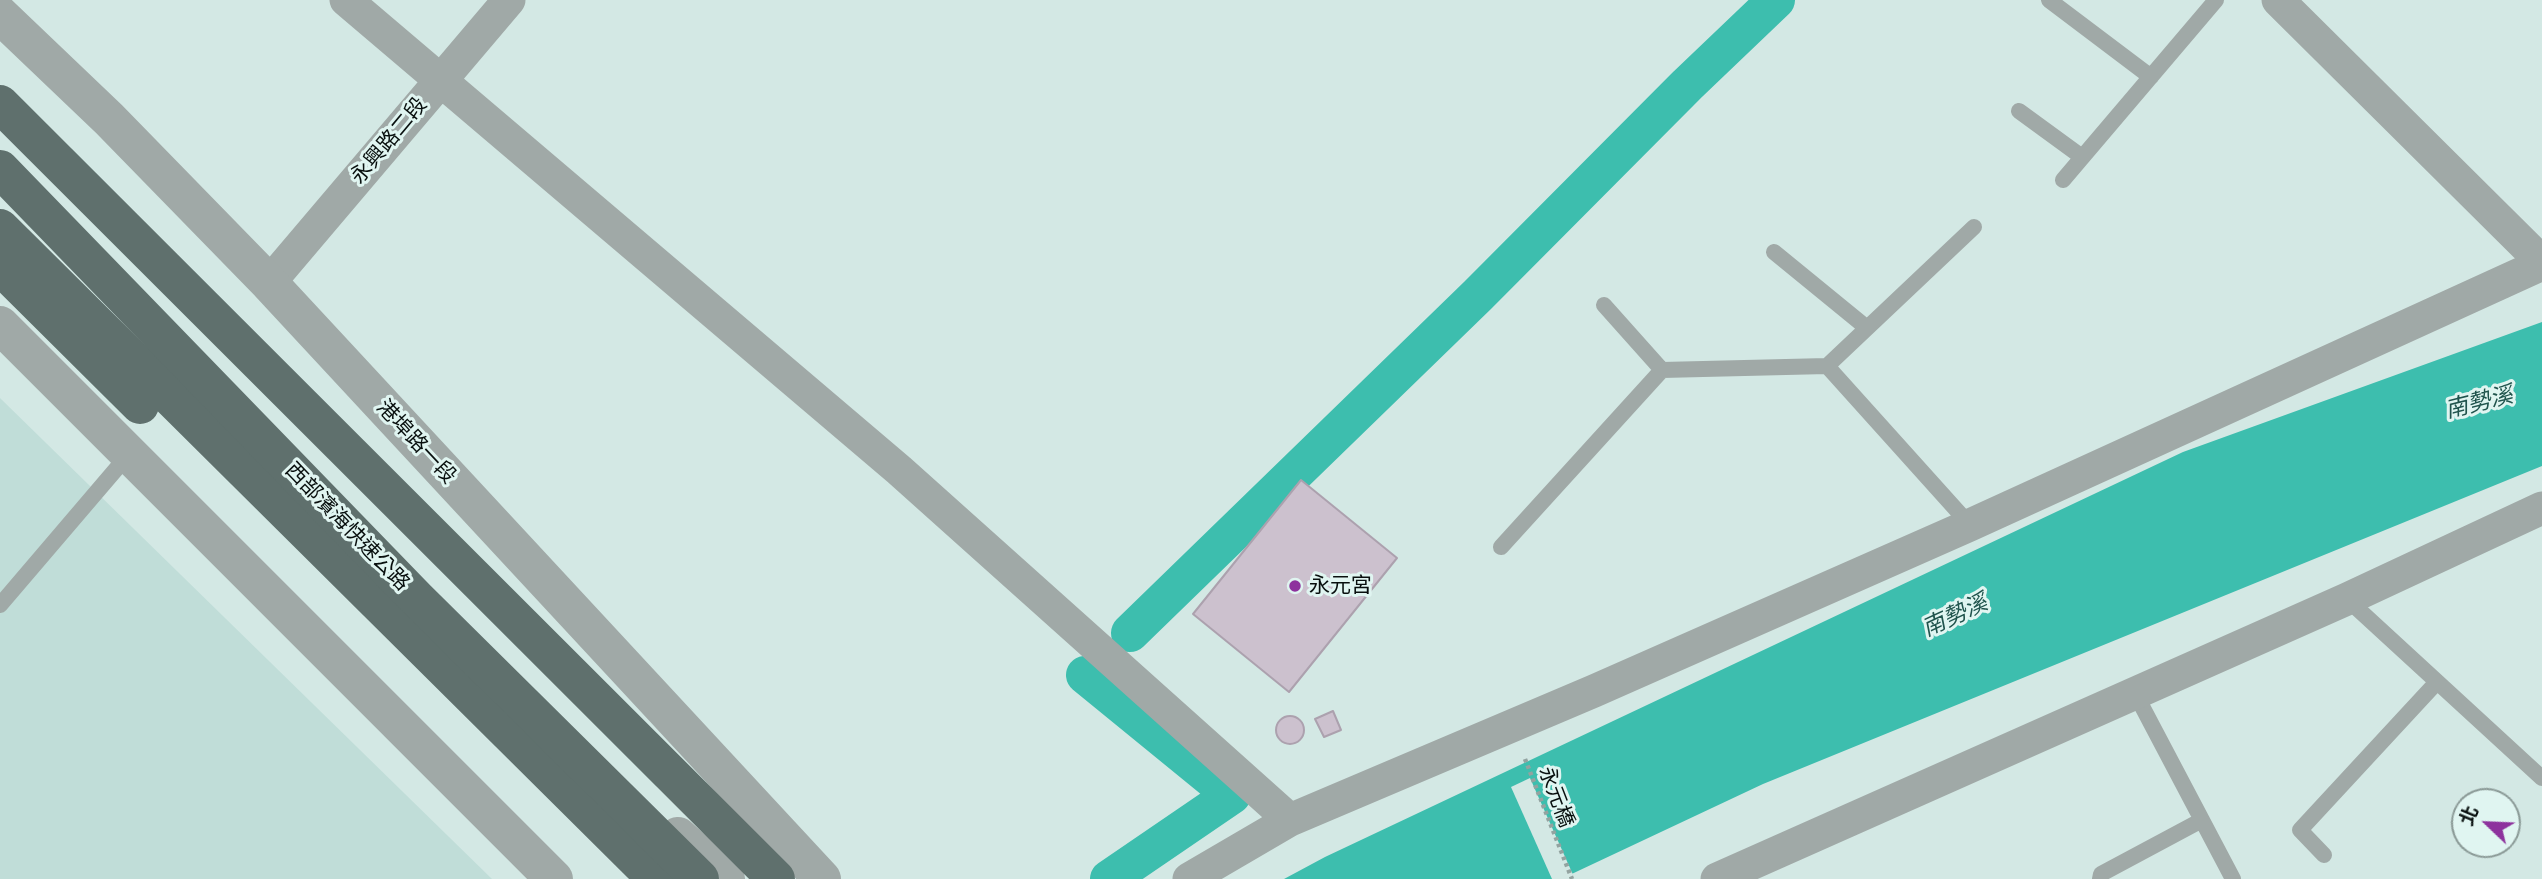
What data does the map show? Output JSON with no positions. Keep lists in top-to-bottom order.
{
  "streets": {
    "highway": ["西部濱海快速公路"],
    "street": ["永興路二段", "港埠路一段"],
    "path": ["永元橋"]
  },
  "crossings": [
    ["永興路二段", "港埠路一段"]
  ],
  "water": ["南勢溪"],
  "places": ["永元宮"],
  "north": "top left"
}
